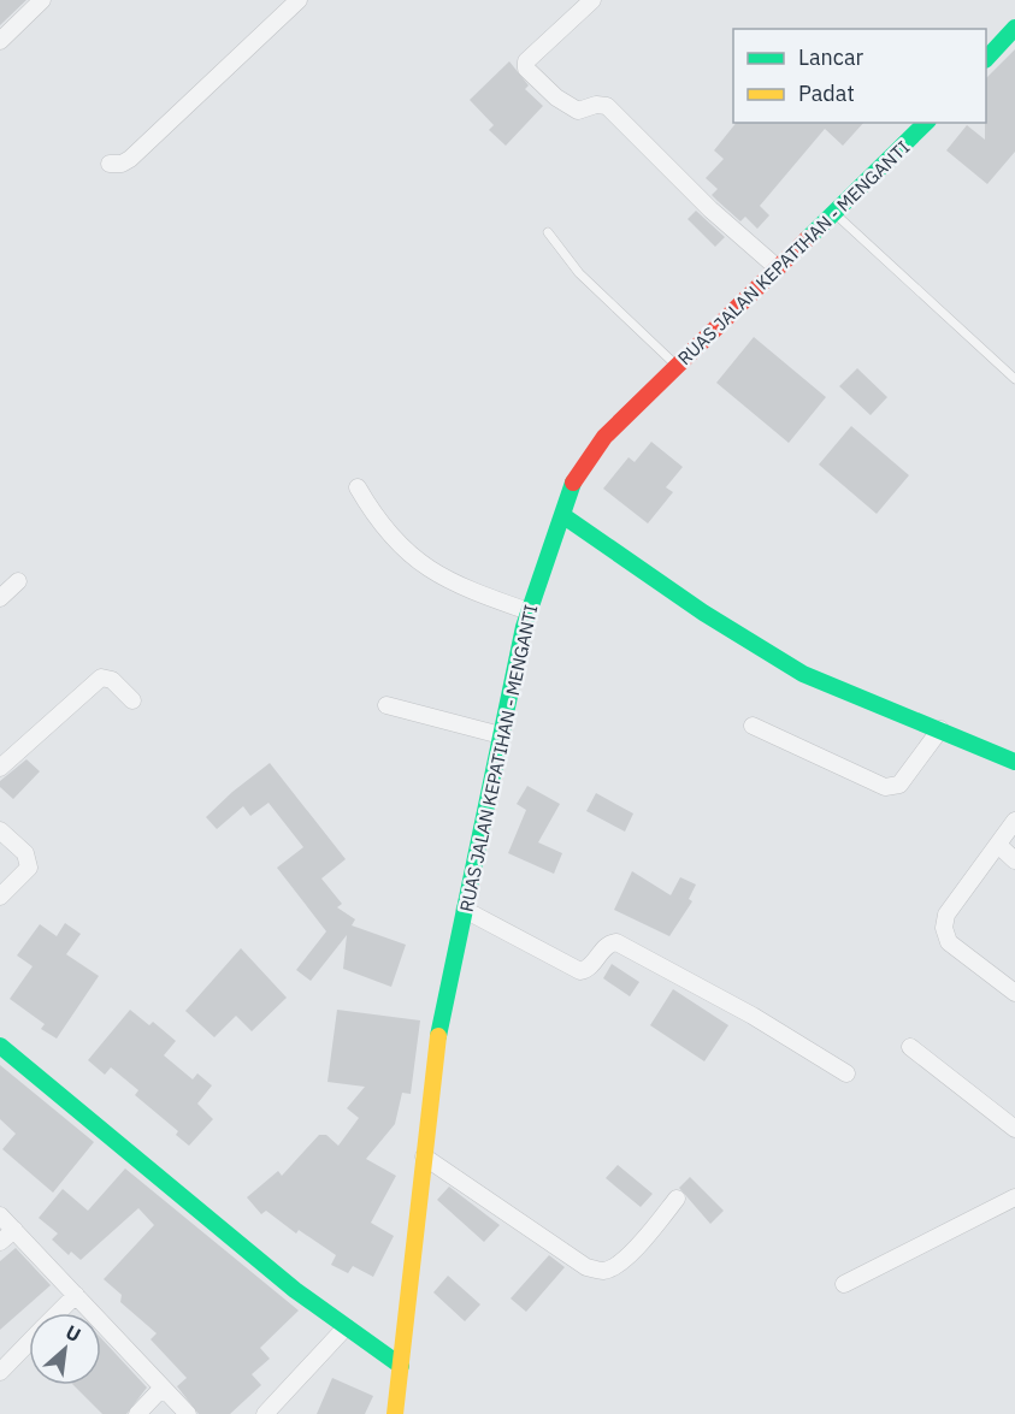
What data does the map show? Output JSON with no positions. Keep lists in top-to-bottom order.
{
  "streets": {
    "main road": ["RUAS JALAN KEPATIHAN - MENGANTI"]
  },
  "legend": ["Lancar", "Padat"],
  "north": "top right"
}
